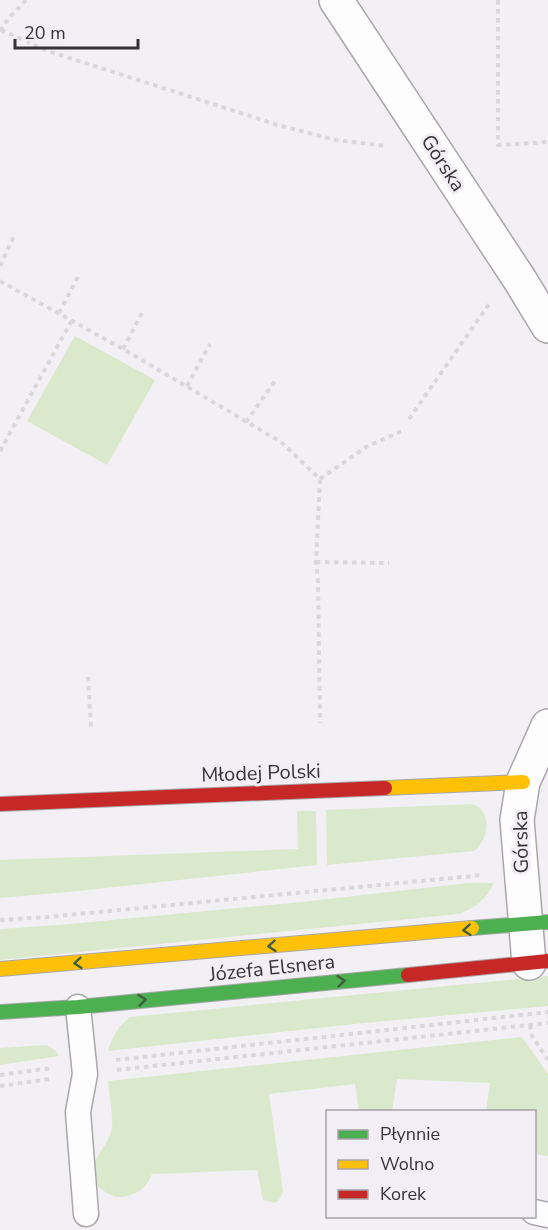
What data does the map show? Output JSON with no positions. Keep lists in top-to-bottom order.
{
  "streets": {
    "street": ["Górska", "Młodej Polski", "Józefa Elsnera"]
  },
  "crossings": [
    ["Górska", "Młodej Polski"],
    ["Górska", "Józefa Elsnera"]
  ],
  "legend": ["Płynnie", "Wolno", "Korek"],
  "scale_bar": "20 m"
}
